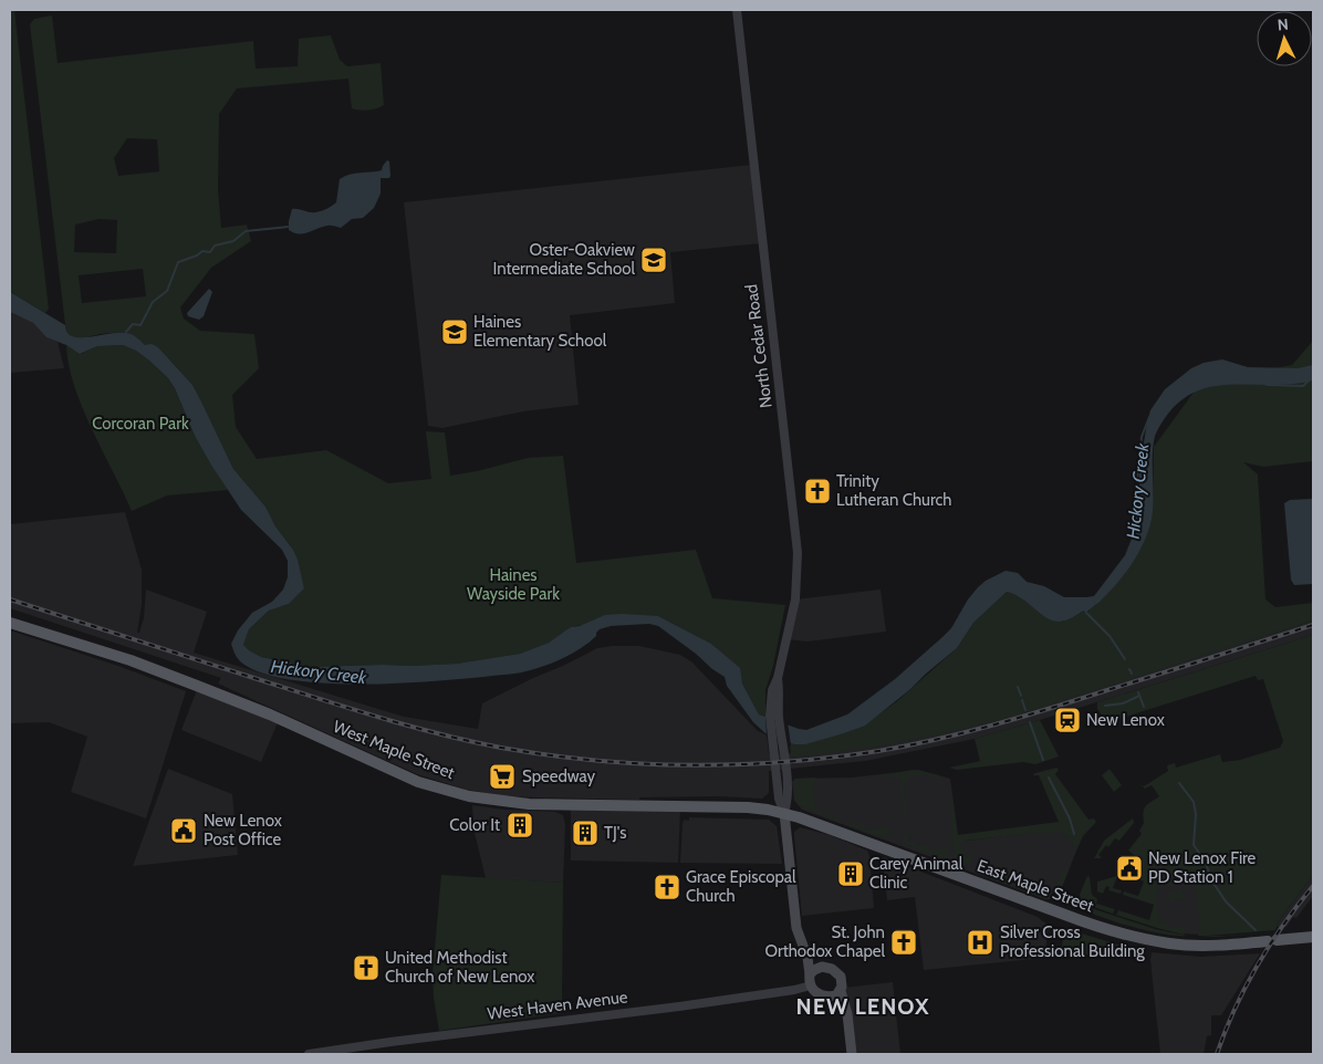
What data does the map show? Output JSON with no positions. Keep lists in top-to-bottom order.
{
  "streets": {
    "main road": ["North Cedar Road", "West Maple Street", "East Maple Street"],
    "street": ["West Haven Avenue"]
  },
  "crossings": [
    ["North Cedar Road", "West Maple Street"],
    ["North Cedar Road", "West Haven Avenue"],
    ["West Maple Street", "East Maple Street"]
  ],
  "districts": ["NEW LENOX"],
  "water": ["Hickory Creek"],
  "parks": ["Corcoran Park", "Haines Wayside Park"],
  "places": {
    "school or university": ["Oster-Oakview Intermediate School", "Haines Elementary School"],
    "church": [
      "Trinity Lutheran Church",
      "Grace Episcopal Church",
      "St. John Orthodox Chapel",
      "United Methodist Church of New Lenox"
    ],
    "station": ["New Lenox"],
    "supermarket": ["Speedway"],
    "building": ["Color It", "TJ's", "Carey Animal Clinic"],
    "public building": ["New Lenox Post Office", "New Lenox Fire PD Station 1"],
    "hospital": ["Silver Cross Professional Building"]
  },
  "north": "top"
}
